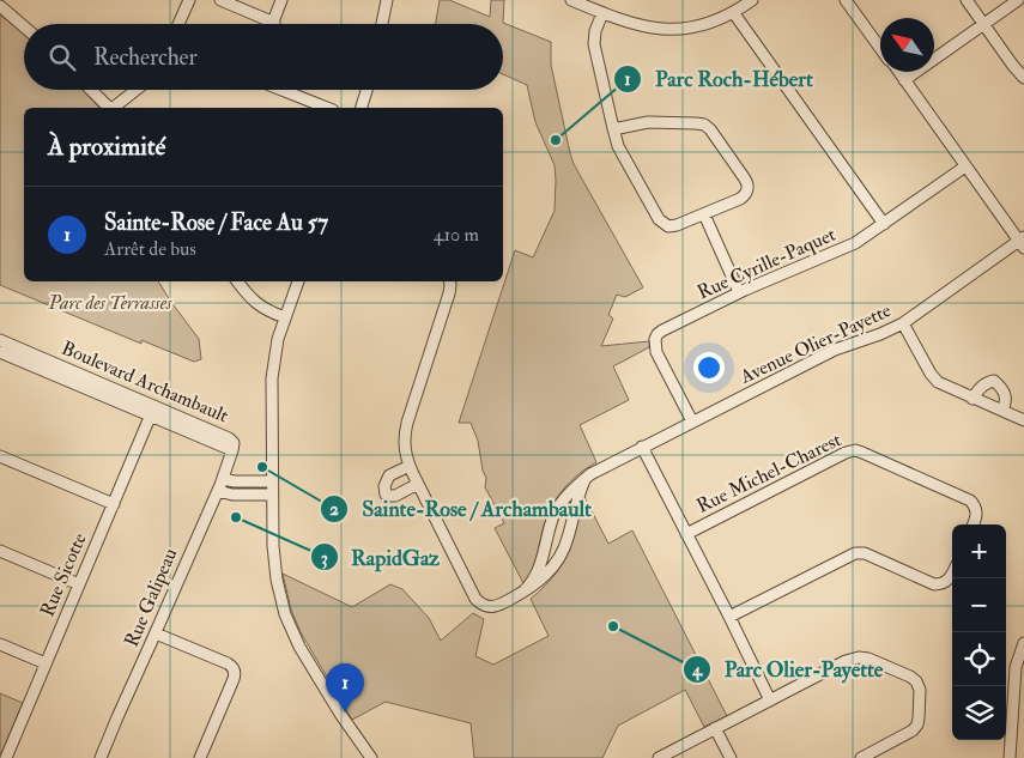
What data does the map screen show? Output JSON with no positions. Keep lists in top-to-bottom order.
{
  "streets": {
    "street": [
      "Rue Cyrille-Paquet",
      "Avenue Olier-Payette",
      "Boulevard Archambault",
      "Rue Michel-Charest",
      "Rue Sicotte",
      "Rue Galipeau"
    ]
  },
  "crossings": [
    ["Rue Cyrille-Paquet", "Avenue Olier-Payette"],
    ["Boulevard Archambault", "Rue Sicotte"],
    ["Boulevard Archambault", "Rue Galipeau"]
  ],
  "parks": ["Parc des Terrasses"],
  "places": [
    "Parc Roch-Hébert",
    "Sainte-Rose / Archambault",
    "RapidGaz",
    "Parc Olier-Payette"
  ],
  "north": "top left",
  "page": {
    "search": "Rechercher",
    "heading": "À proximité",
    "list": [
      {
        "mark": "1",
        "name": "Sainte-Rose / Face Au 57",
        "note": "Arrêt de bus",
        "value": "410 m"
      }
    ],
    "map_buttons": ["+", "−"],
    "pins": "1"
  }
}
